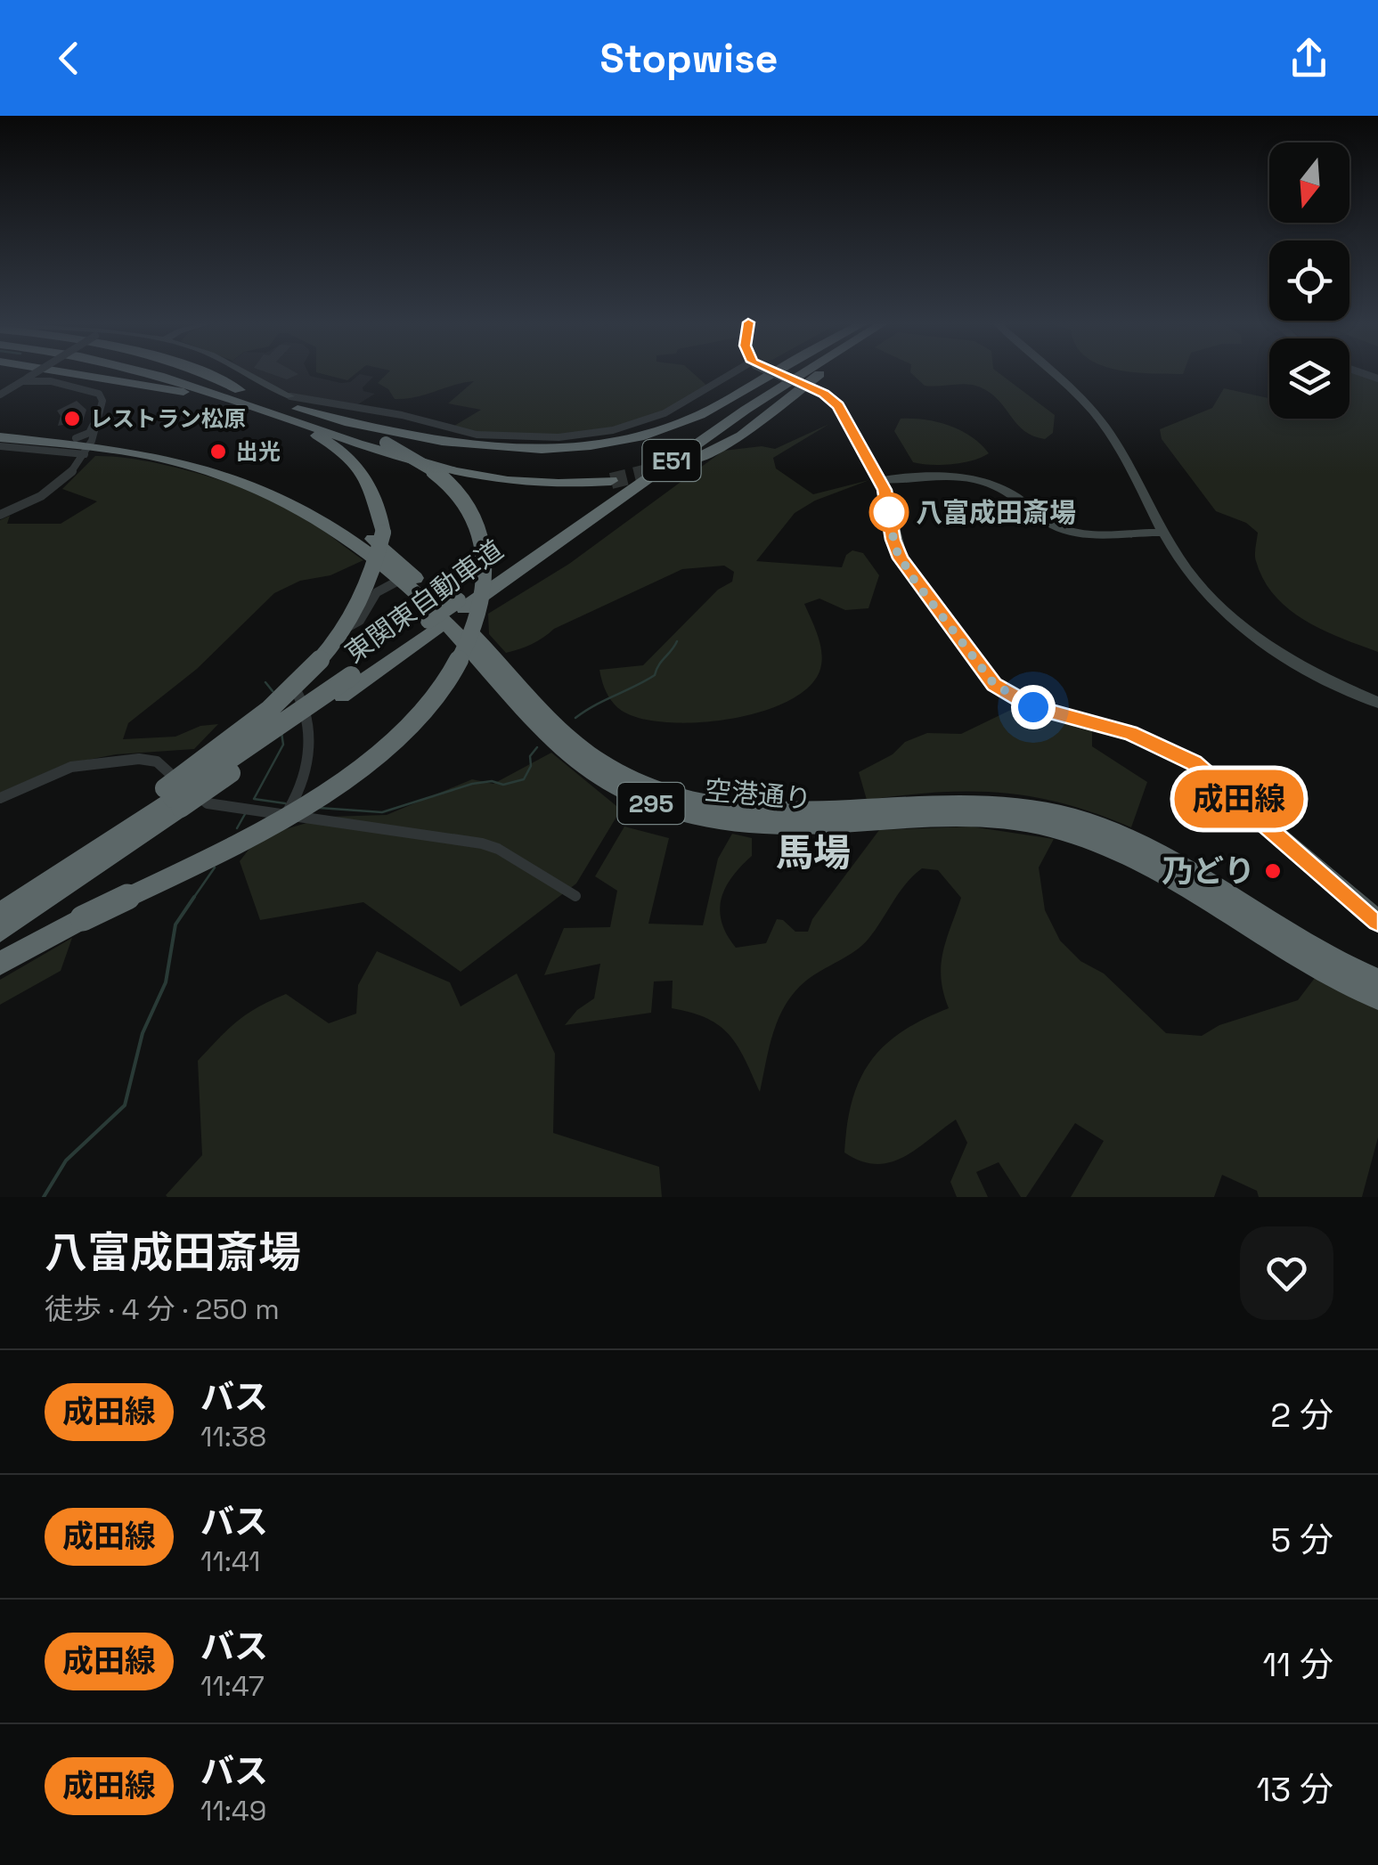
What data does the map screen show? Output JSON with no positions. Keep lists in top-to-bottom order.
{
  "streets": {
    "highway": [
      "E51",
      "東関東自動車道",
      "空港通り",
      "295"
    ]
  },
  "districts": ["馬場"],
  "places": [
    "レストラン松原",
    "出光",
    "八富成田斎場",
    "乃どり"
  ],
  "lines": ["bus line 成田線"],
  "north": "bottom",
  "page": {
    "header": "Stopwise",
    "on_map": "成田線",
    "heading": ["八富成田斎場", "徒歩 · 4 分 · 250 m"],
    "list": [
      {
        "mark": "成田線",
        "name": "バス",
        "note": "11:38",
        "value": "2 分"
      },
      {
        "mark": "成田線",
        "name": "バス",
        "note": "11:41",
        "value": "5 分"
      },
      {
        "mark": "成田線",
        "name": "バス",
        "note": "11:47",
        "value": "11 分"
      },
      {
        "mark": "成田線",
        "name": "バス",
        "note": "11:49",
        "value": "13 分"
      }
    ]
  }
}
